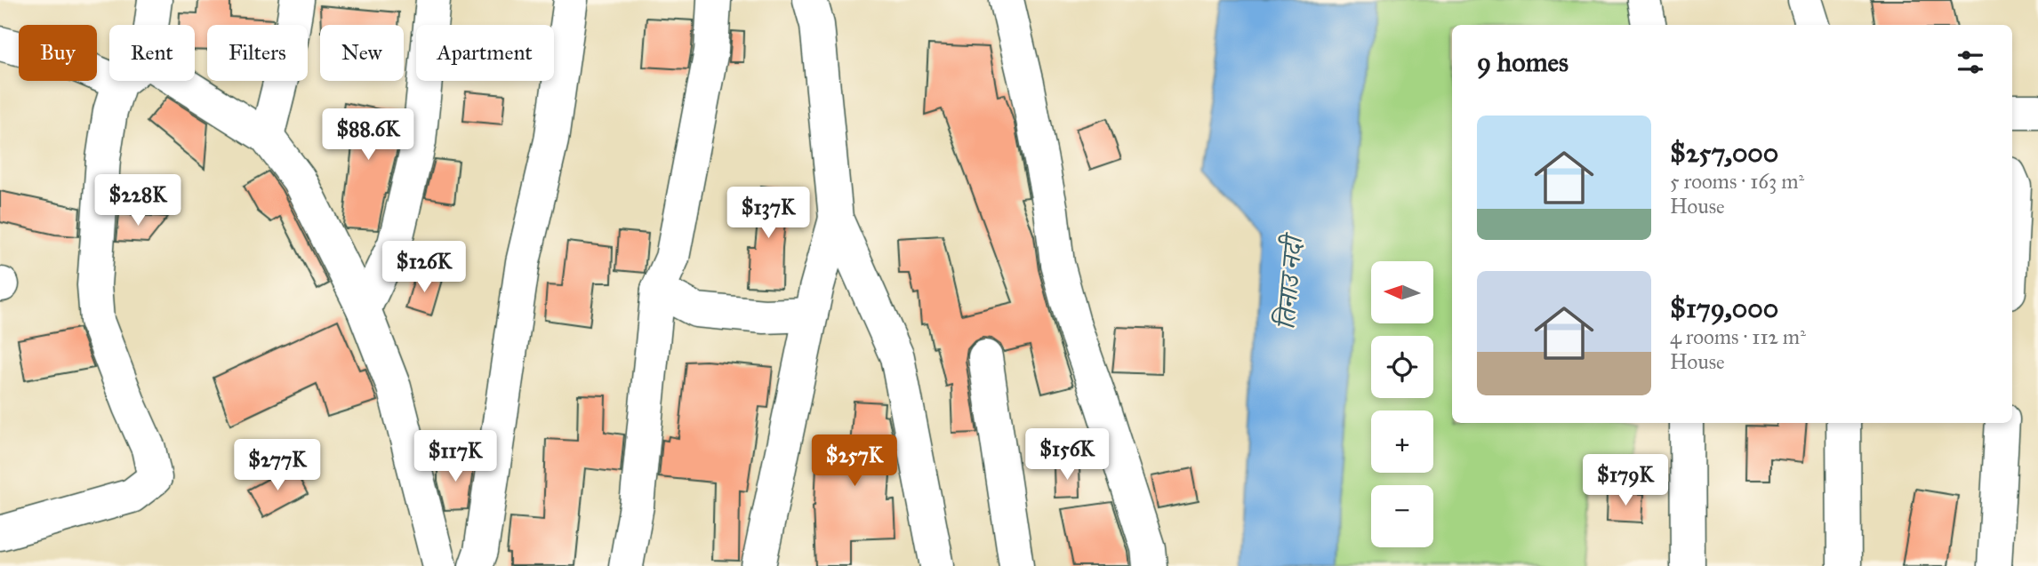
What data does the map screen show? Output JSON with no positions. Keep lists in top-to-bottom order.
{
  "water": ["तिनाउ नदी"],
  "north": "left",
  "page": {
    "chip": [
      "Buy",
      "Rent",
      "Filters",
      "New",
      "Apartment"
    ],
    "heading": "9 homes",
    "list": [
      {
        "name": "$257,000",
        "note": "5 rooms · 163 m² · House"
      },
      {
        "name": "$179,000",
        "note": "4 rooms · 112 m² · House"
      }
    ],
    "price": [
      "$88.6K",
      "$228K",
      "$137K",
      "$126K",
      "$156K",
      "$117K",
      "$257K",
      "$277K",
      "$179K"
    ],
    "map_buttons": ["+", "−"]
  }
}
